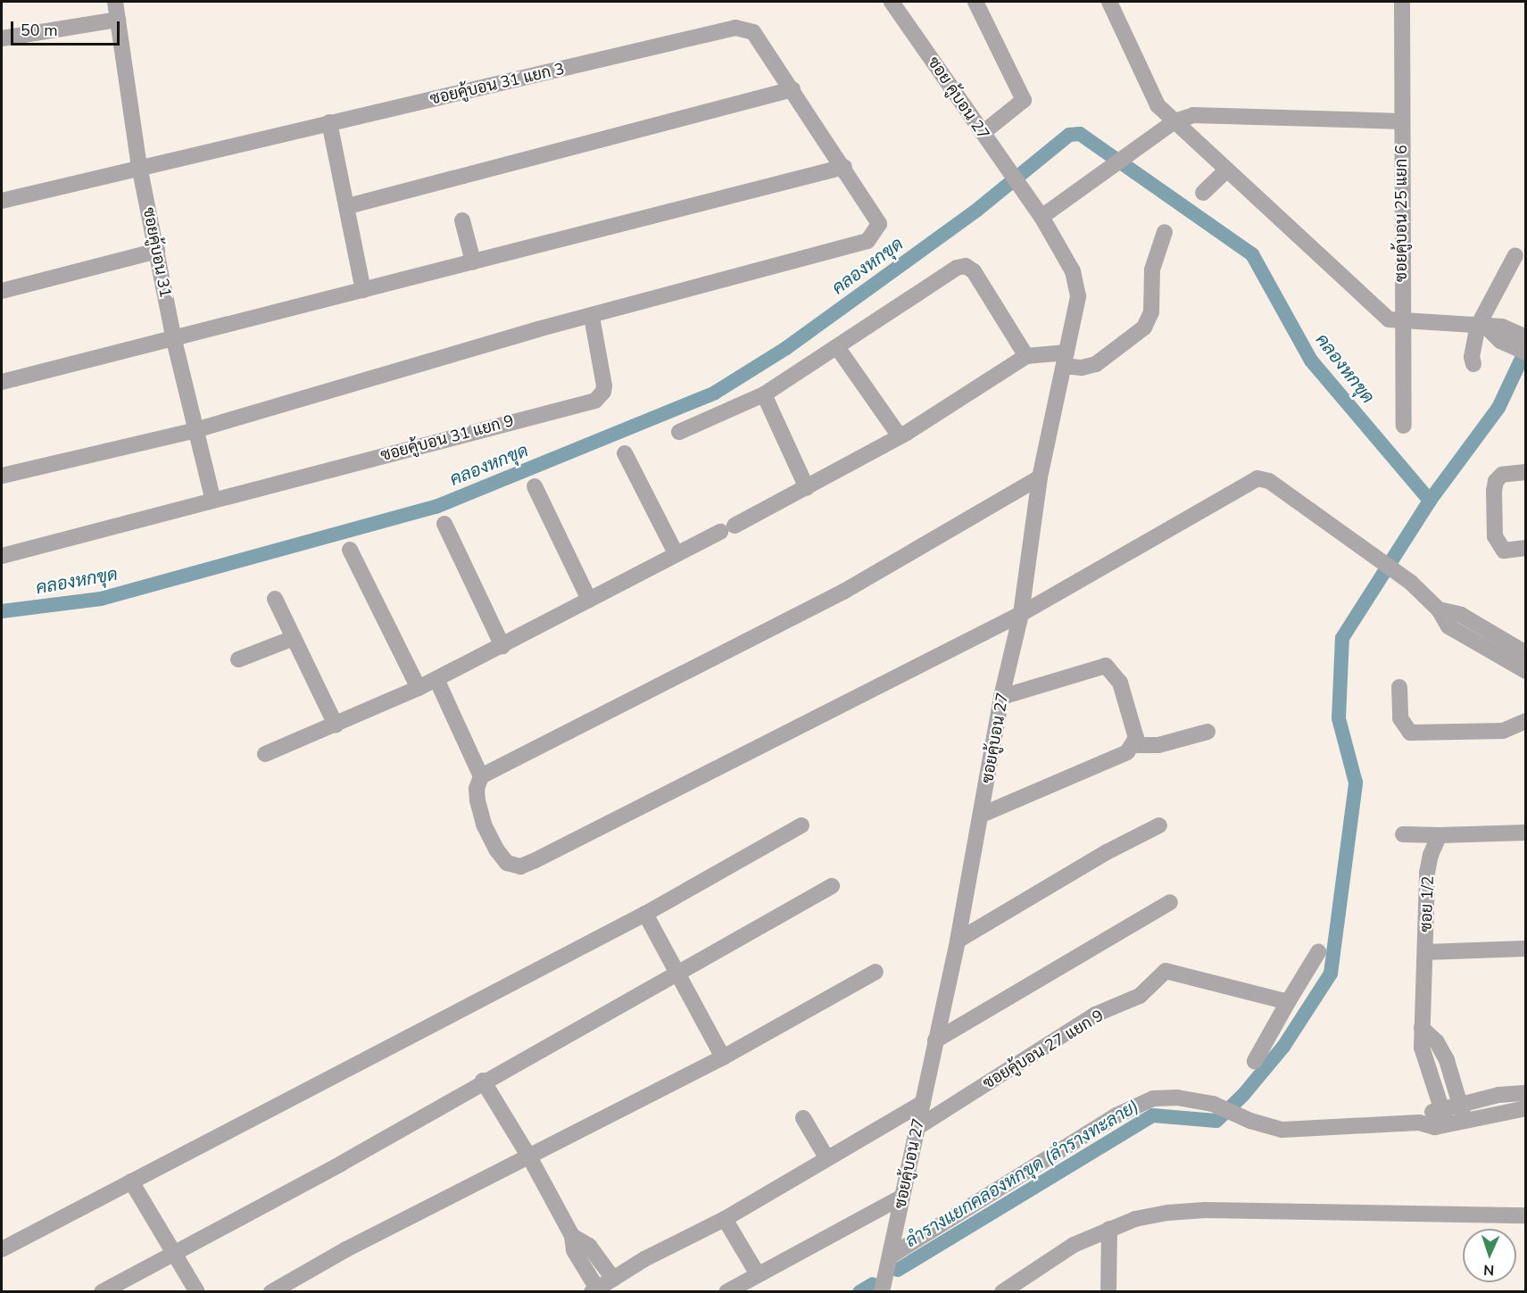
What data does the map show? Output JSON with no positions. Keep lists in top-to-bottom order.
{
  "streets": {
    "street": [
      "ซอยคู้บอน 31 แยก 3",
      "ซอย คู้บอน 27",
      "ซอยคู้บอน 25 แยก 6",
      "ซอยคู้บอน 31",
      "ซอยคู้บอน 31 แยก 9",
      "ซอยคู้บอน 27",
      "ซอย 1/2",
      "ซอยคู้บอน 27 แยก 9"
    ]
  },
  "crossings": [
    ["ซอยคู้บอน 31 แยก 3", "ซอยคู้บอน 31"],
    ["ซอยคู้บอน 31 แยก 3", "ซอยคู้บอน 31 แยก 9"],
    ["ซอย คู้บอน 27", "ซอยคู้บอน 27"],
    ["ซอยคู้บอน 31", "ซอยคู้บอน 31 แยก 9"],
    ["ซอยคู้บอน 27", "ซอยคู้บอน 27 แยก 9"]
  ],
  "water": ["คลองหกขุด", "ลำรางแยกคลองหกขุด (ลำรางทะลาย)"],
  "scale_bar": "50 m",
  "north": "bottom"
}
